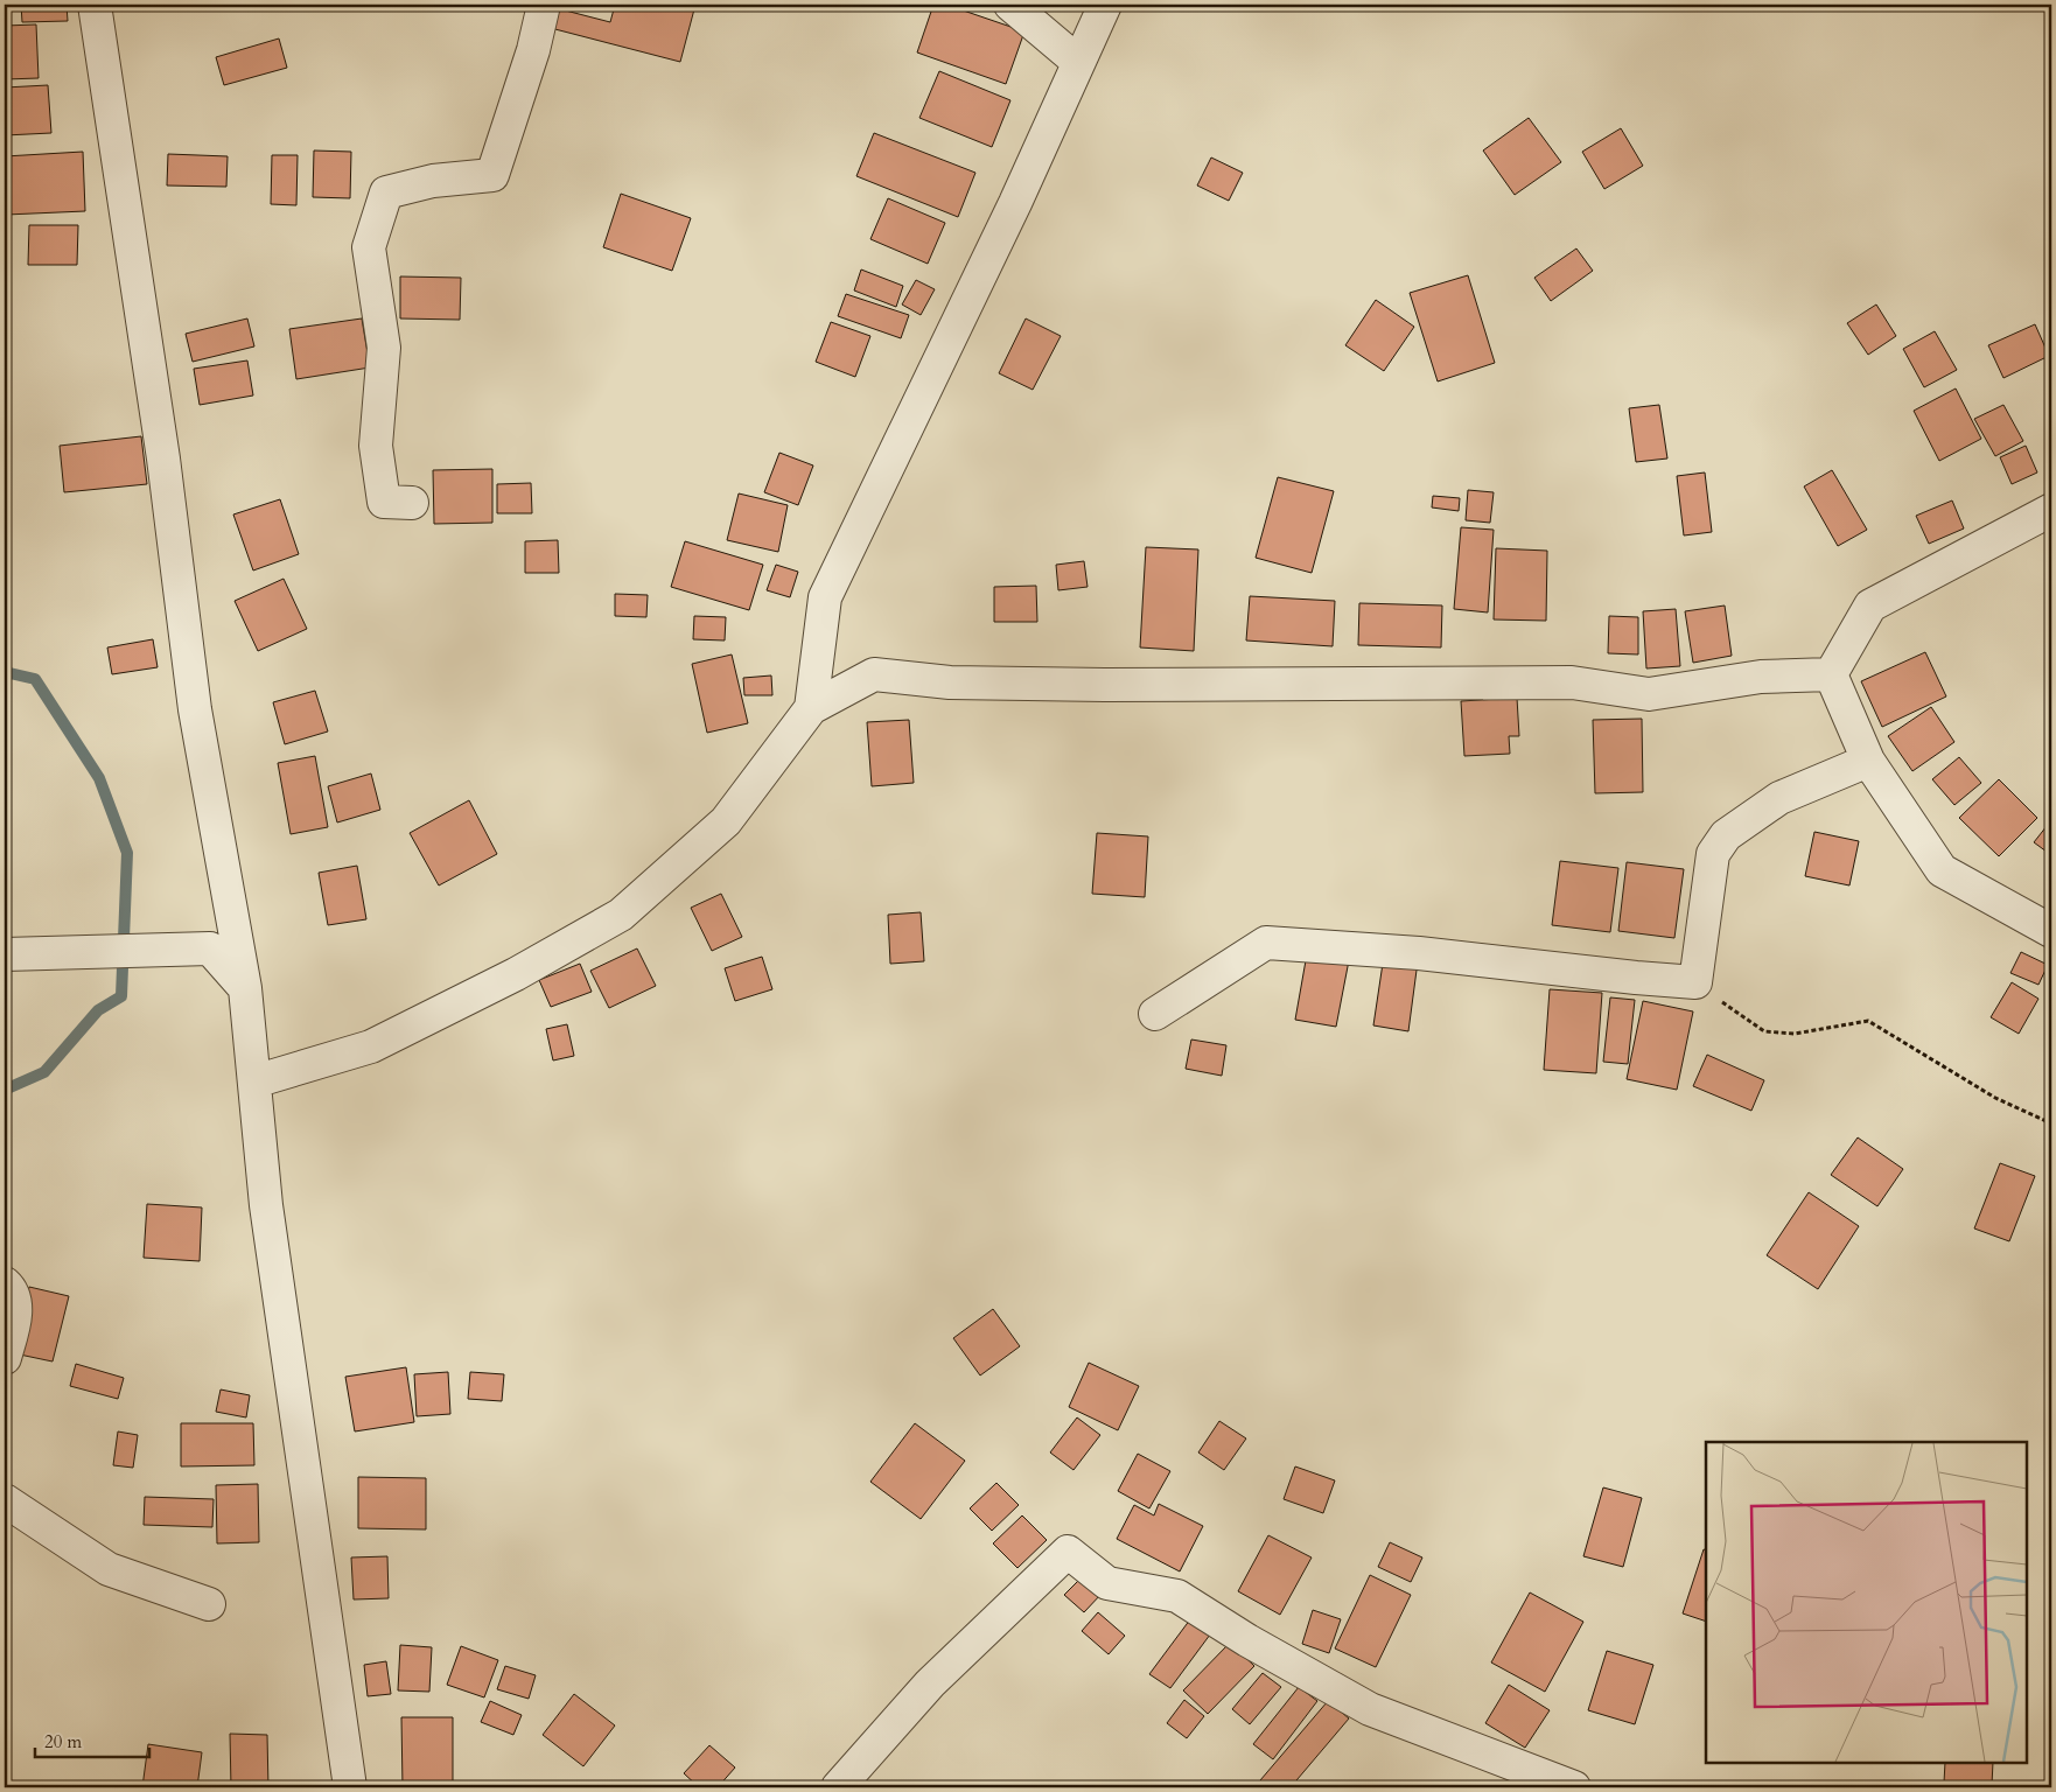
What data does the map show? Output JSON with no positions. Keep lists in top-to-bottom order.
{
  "scale_bar": "20 m"
}
